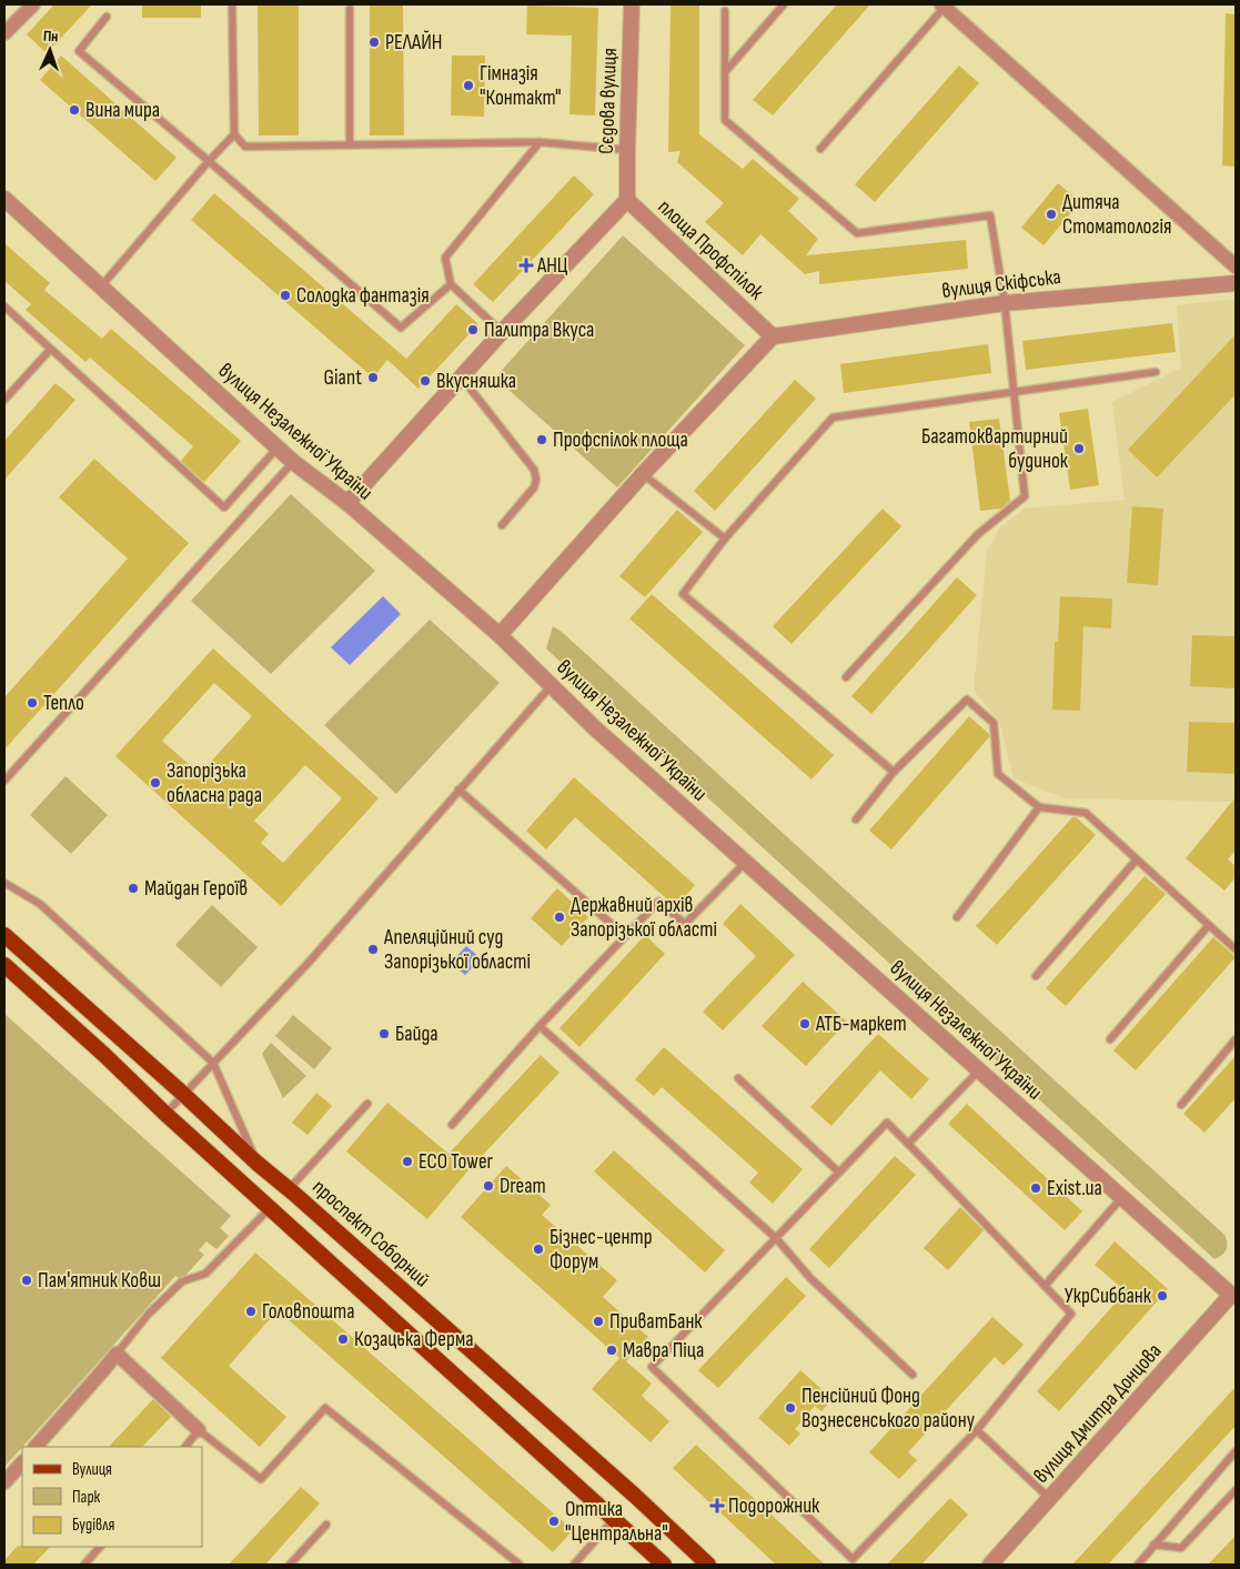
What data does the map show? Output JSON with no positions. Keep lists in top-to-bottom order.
{
  "streets": {
    "main road": ["проспект Соборний"],
    "street": [
      "Сєдова вулиця",
      "площа Профспілок",
      "вулиця Скіфська",
      "вулиця Незалежної України",
      "вулиця Дмитра Донцова"
    ]
  },
  "crossings": [
    ["Сєдова вулиця", "площа Профспілок"],
    ["площа Профспілок", "вулиця Скіфська"],
    ["площа Профспілок", "вулиця Незалежної України"],
    ["вулиця Незалежної України", "вулиця Дмитра Донцова"]
  ],
  "places": {
    "other": [
      "РЕЛАЙН",
      "Гімназія \"Контакт\"",
      "Вина мира",
      "Дитяча Стоматологія",
      "Солодка фантазія",
      "Палитра Вкуса",
      "Giant",
      "Вкусняшка",
      "Профспілок площа",
      "Багатоквартирний будинок",
      "Тепло",
      "Запорізька обласна рада",
      "Майдан Героїв",
      "Державний архів Запорізької області",
      "Апеляційний суд Запорізької області",
      "АТБ-маркет",
      "Байда",
      "ECO Tower",
      "Dream",
      "Exist.ua",
      "Бізнес-центр Форум",
      "Пам'ятник Ковш",
      "УкрСиббанк",
      "Головпошта",
      "ПриватБанк",
      "Козацька Ферма",
      "Мавра Піца",
      "Пенсійний Фонд Вознесенського району",
      "Оптика \"Центральна\""
    ],
    "health": ["АНЦ", "Подорожник"]
  },
  "legend": ["Вулиця", "Парк", "Будівля"],
  "north": "top"
}
